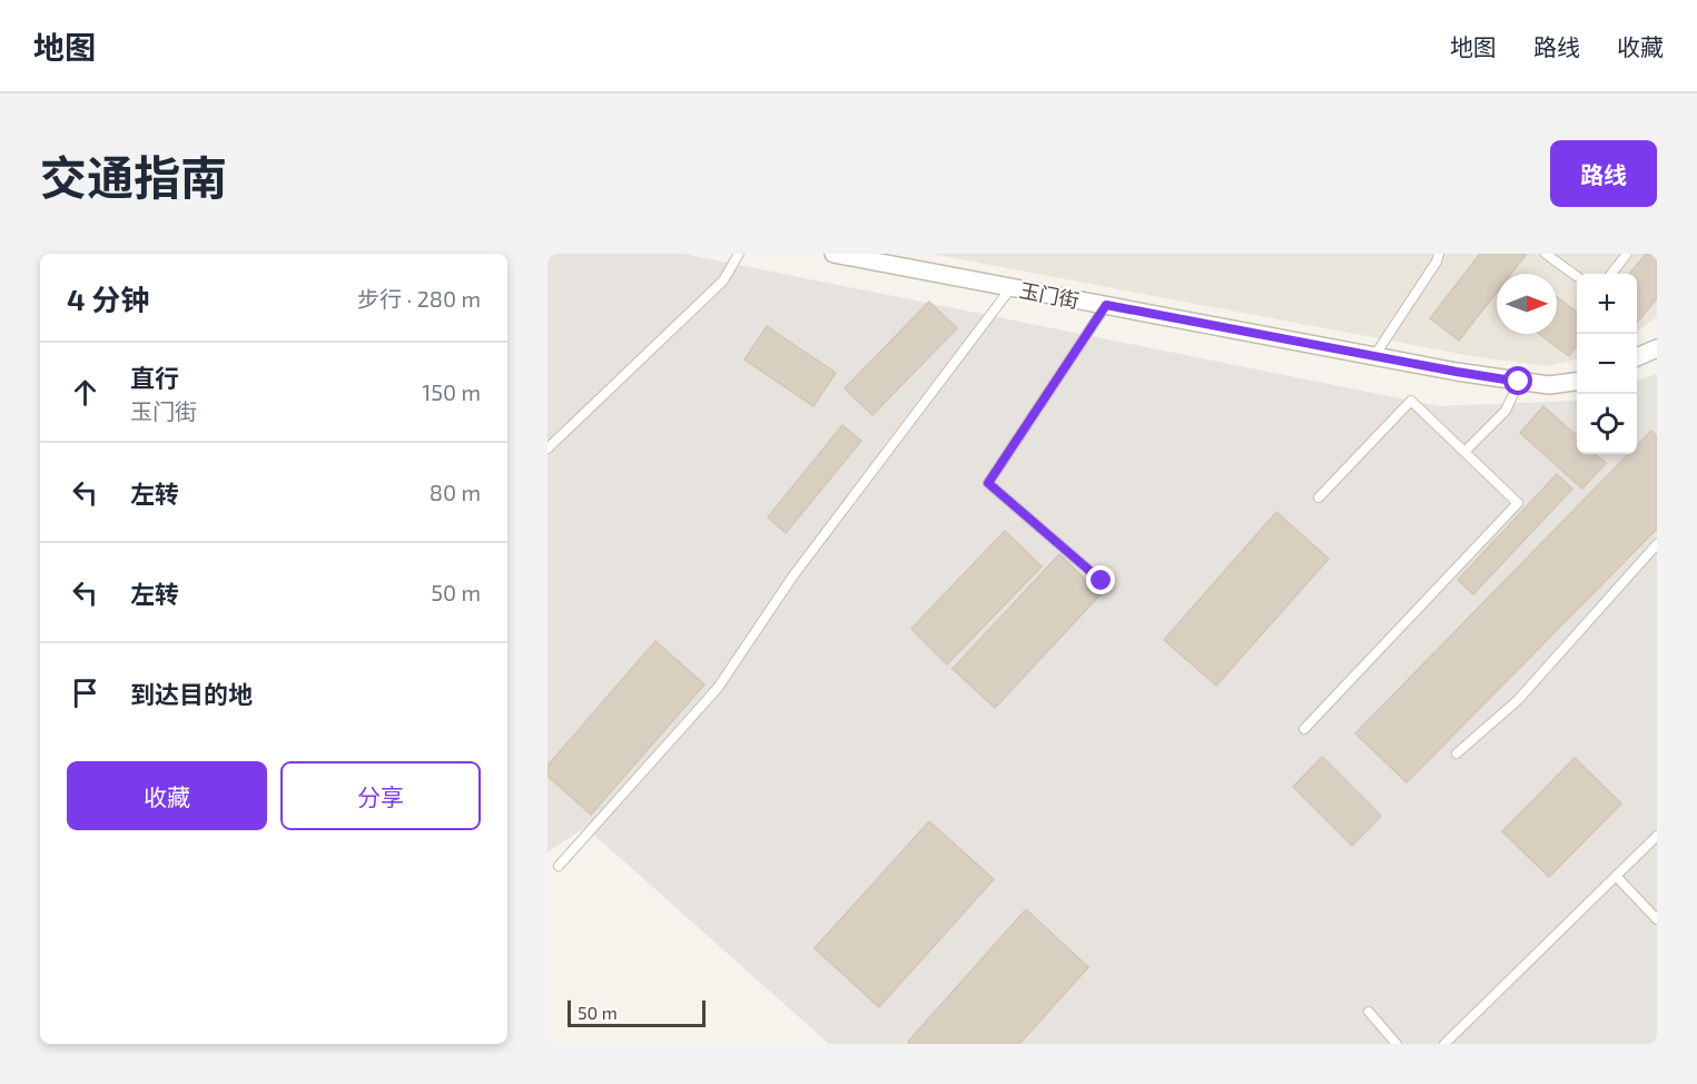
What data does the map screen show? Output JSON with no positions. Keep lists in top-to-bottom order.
{
  "streets": {
    "street": ["玉门街"]
  },
  "scale_bar": "50 m",
  "north": "right",
  "page": {
    "header": "地图",
    "nav": ["地图", "路线", "收藏"],
    "title": "交通指南",
    "buttons": [
      "路线",
      ["收藏", "分享"]
    ],
    "heading": ["4 分钟", "步行 · 280 m"],
    "map_buttons": ["+", "−"],
    "list": [
      ["直行", "玉门街", "150 m"],
      ["左转", "80 m"],
      ["左转", "50 m"],
      "到达目的地"
    ],
    "scale": "50 m"
  }
}
